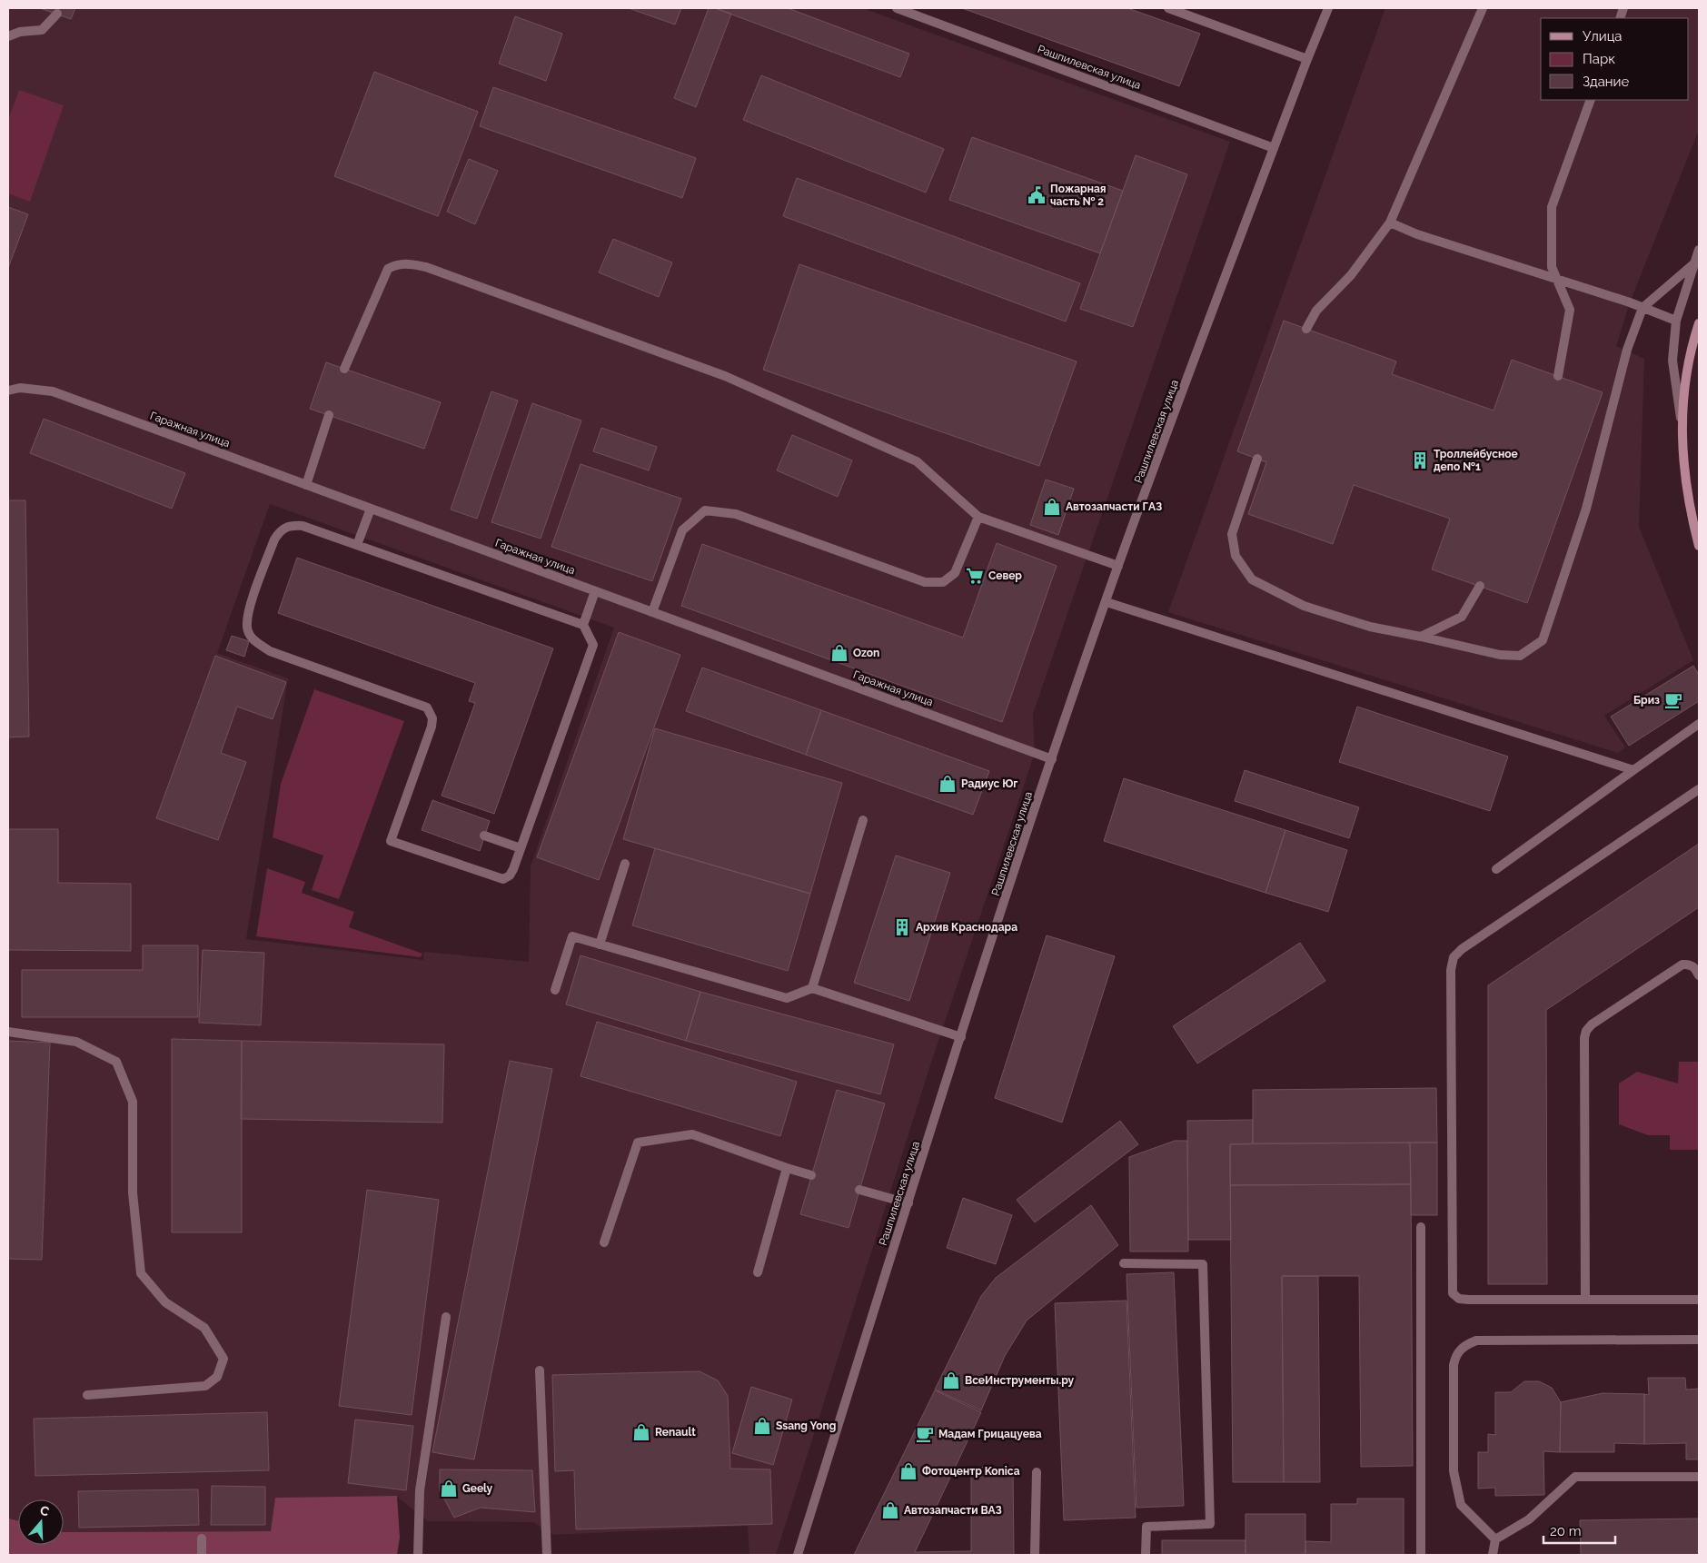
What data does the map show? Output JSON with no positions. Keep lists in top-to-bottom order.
{
  "streets": {
    "street": ["Рашпилевская улица", "Гаражная улица"]
  },
  "crossings": [
    ["Рашпилевская улица", "Гаражная улица"]
  ],
  "places": {
    "public building": ["Пожарная часть № 2"],
    "building": ["Троллейбусное депо №1", "Архив Краснодара"],
    "shop": [
      "Автозапчасти ГАЗ",
      "Ozon",
      "Радиус Юг",
      "ВсеИнструменты.ру",
      "Ssang Yong",
      "Renault",
      "Фотоцентр Konica",
      "Geely",
      "Автозапчасти ВАЗ"
    ],
    "supermarket": ["Север"],
    "cafe": ["Бриз", "Мадам Грицацуева"]
  },
  "legend": ["Улица", "Парк", "Здание"],
  "scale_bar": "20 m",
  "north": "top"
}
